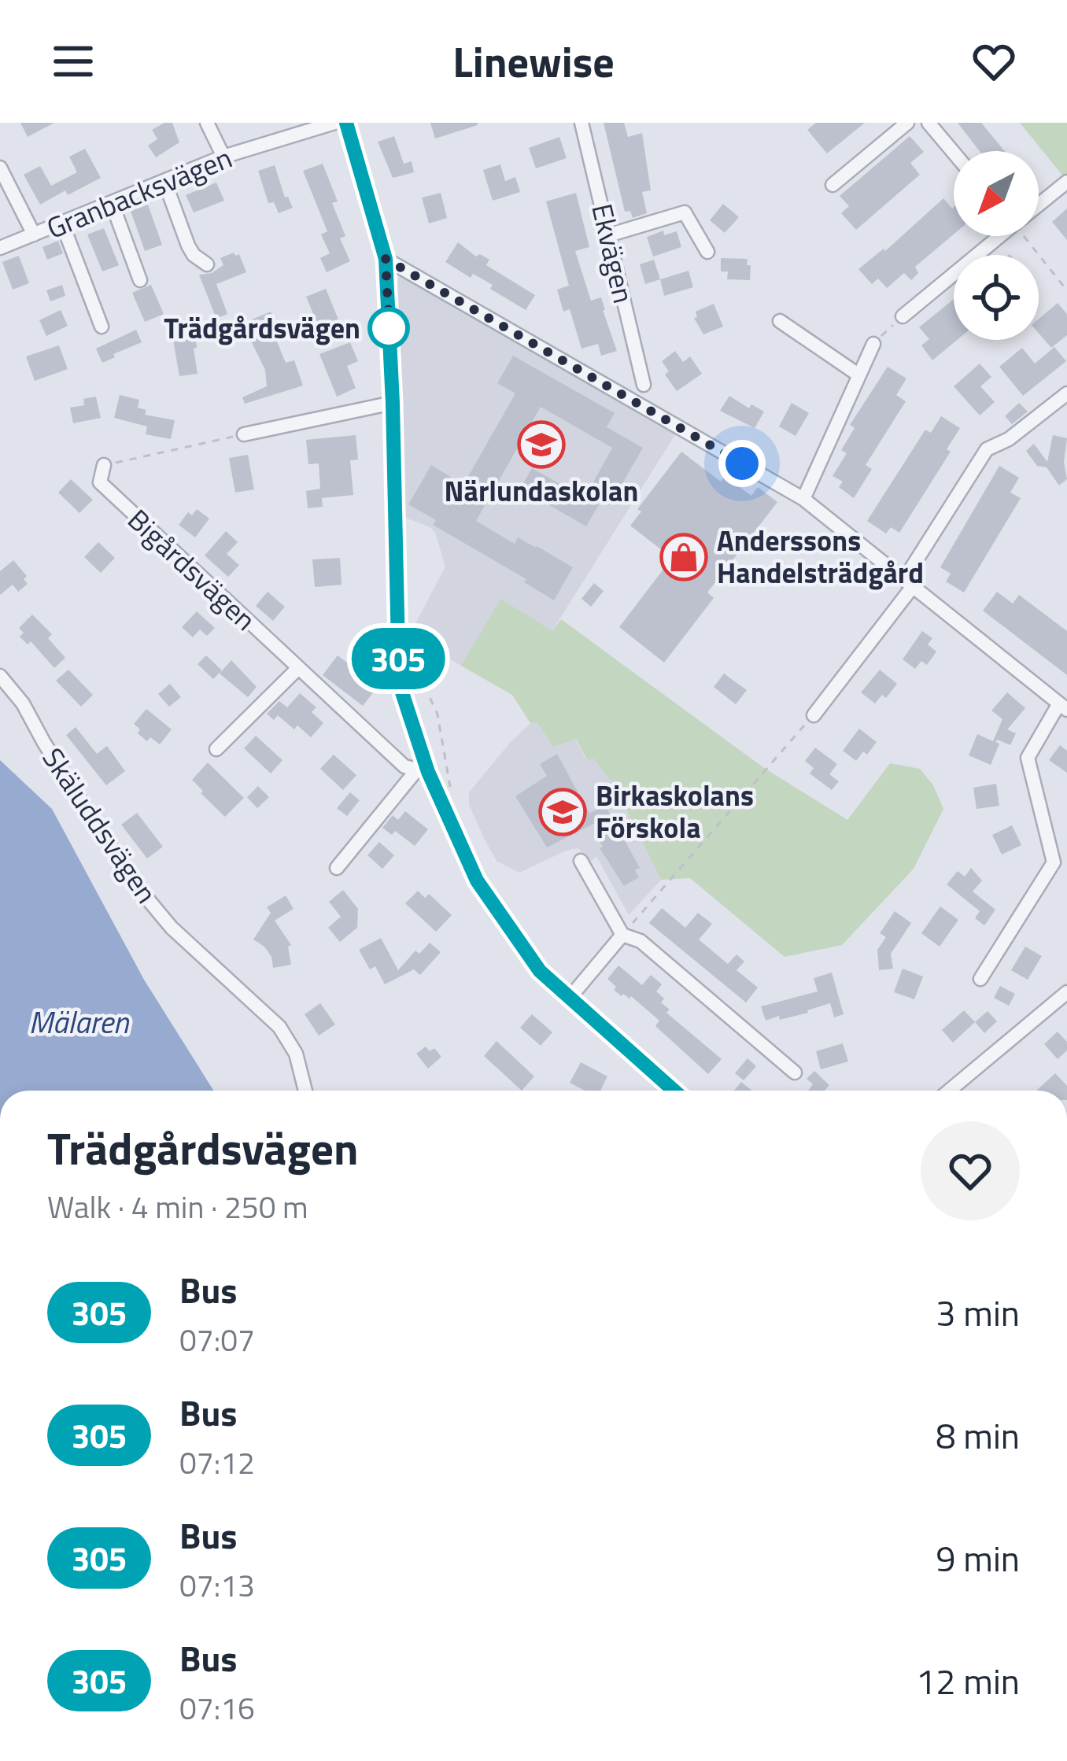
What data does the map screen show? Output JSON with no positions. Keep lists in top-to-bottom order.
{
  "streets": {
    "street": [
      "Granbacksvägen",
      "Ekvägen",
      "Bigårdsvägen",
      "Skäluddsvägen"
    ]
  },
  "water": ["Mälaren"],
  "places": {
    "other": ["Trädgårdsvägen"],
    "school or university": ["Närlundaskolan", "Birkaskolans Förskola"],
    "shop": ["Anderssons Handelsträdgård"]
  },
  "lines": ["bus line 305"],
  "north": "bottom left",
  "page": {
    "header": "Linewise",
    "on_map": "305",
    "heading": ["Trädgårdsvägen", "Walk · 4 min · 250 m"],
    "list": [
      {
        "mark": "305",
        "name": "Bus",
        "note": "07:07",
        "value": "3 min"
      },
      {
        "mark": "305",
        "name": "Bus",
        "note": "07:12",
        "value": "8 min"
      },
      {
        "mark": "305",
        "name": "Bus",
        "note": "07:13",
        "value": "9 min"
      },
      {
        "mark": "305",
        "name": "Bus",
        "note": "07:16",
        "value": "12 min"
      }
    ]
  }
}
